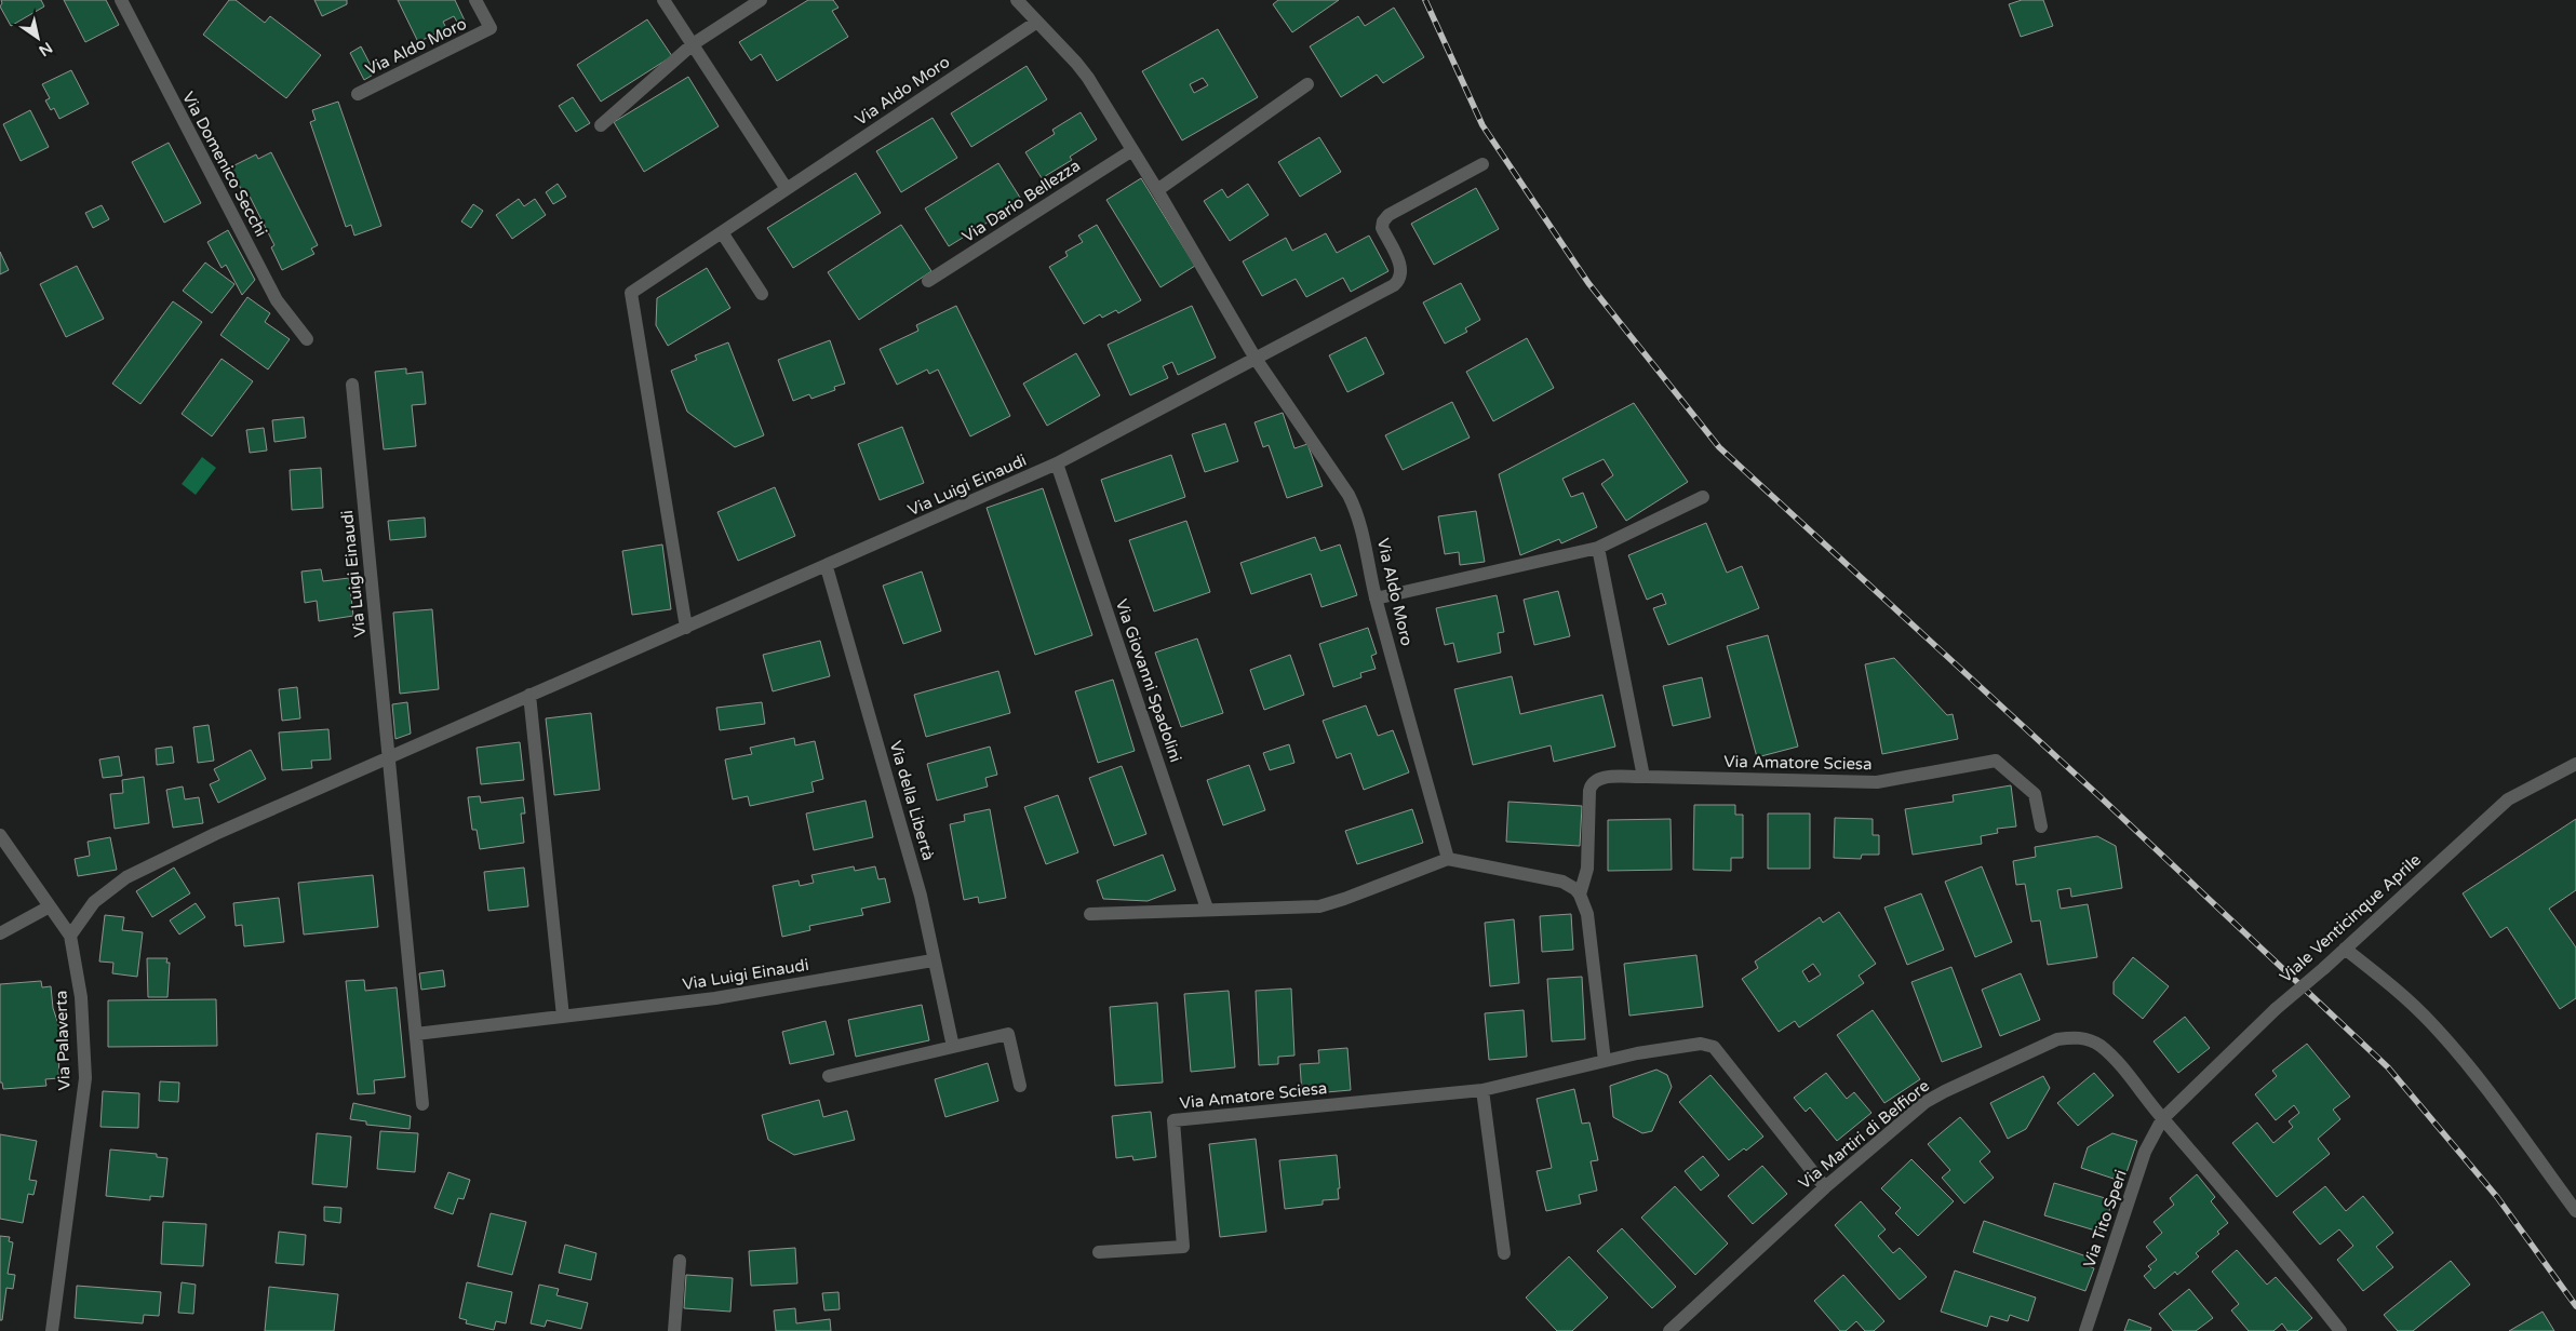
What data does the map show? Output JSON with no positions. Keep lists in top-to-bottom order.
{
  "streets": {
    "street": [
      "Via Aldo Moro",
      "Via Domenico Secchi",
      "Via Dario Bellezza",
      "Via Luigi Einaudi",
      "Via Giovanni Spadolini",
      "Via Amatore Sciesa",
      "Via della Libertà",
      "Viale Venticinque Aprile",
      "Via Palaverta",
      "Via Martiri di Belfiore",
      "Via Tito Speri"
    ]
  },
  "crossings": [
    ["Via Aldo Moro", "Via Dario Bellezza"],
    ["Via Aldo Moro", "Via Luigi Einaudi"],
    ["Via Luigi Einaudi", "Via Giovanni Spadolini"],
    ["Via Luigi Einaudi", "Via della Libertà"],
    ["Via Luigi Einaudi", "Via Palaverta"],
    ["Via Amatore Sciesa", "Via Martiri di Belfiore"],
    ["Viale Venticinque Aprile", "Via Martiri di Belfiore"],
    ["Viale Venticinque Aprile", "Via Tito Speri"],
    ["Via Martiri di Belfiore", "Via Tito Speri"]
  ],
  "north": "bottom right"
}
